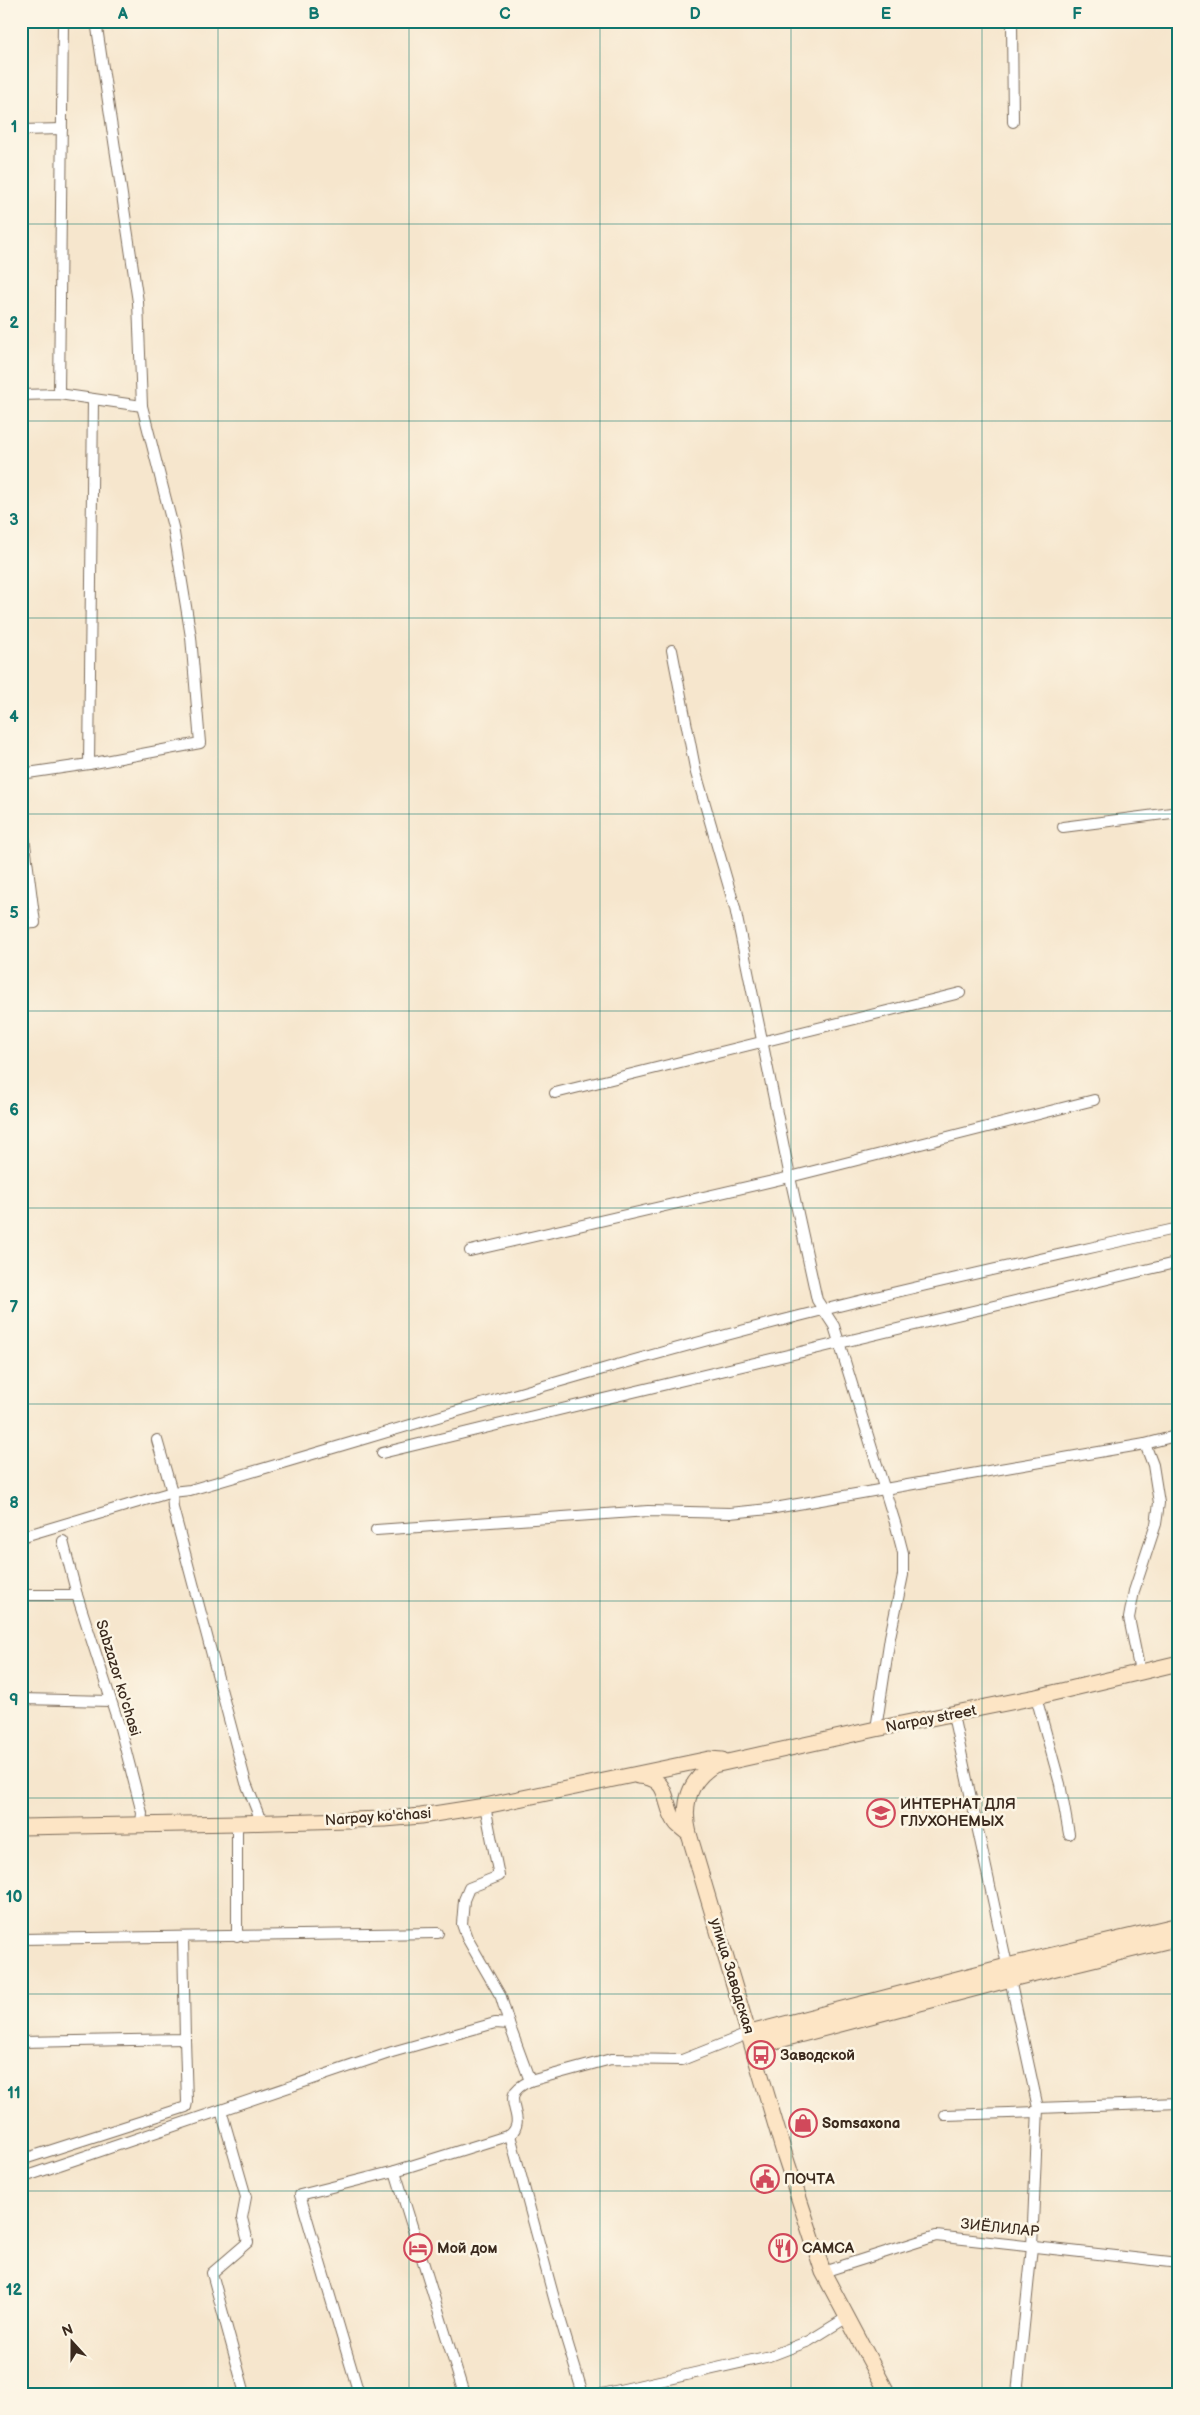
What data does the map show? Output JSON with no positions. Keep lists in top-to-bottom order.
{
  "streets": {
    "street": [
      "Sabzazor ko'chasi",
      "Narpay street",
      "Narpay ko'chasi",
      "улица Заводская",
      "ЗИЁЛИЛАР"
    ]
  },
  "crossings": [
    ["Sabzazor ko'chasi", "Narpay ko'chasi"],
    ["Narpay street", "Narpay ko'chasi"],
    ["Narpay street", "улица Заводская"],
    ["Narpay ko'chasi", "улица Заводская"],
    ["улица Заводская", "ЗИЁЛИЛАР"]
  ],
  "places": {
    "school or university": ["ИНТЕРНАТ ДЛЯ ГЛУХОНЕМЫХ"],
    "bus stop": ["Заводской"],
    "shop": ["Somsaxona"],
    "public building": ["ПОЧТА"],
    "hotel": ["Мой дом"],
    "restaurant": ["САМСА"]
  },
  "north": "top",
  "grid": {
    "columns": [
      "A",
      "B",
      "C",
      "D",
      "E",
      "F"
    ],
    "rows": [
      "1",
      "2",
      "3",
      "4",
      "5",
      "6",
      "7",
      "8",
      "9",
      "10",
      "11",
      "12"
    ]
  }
}
